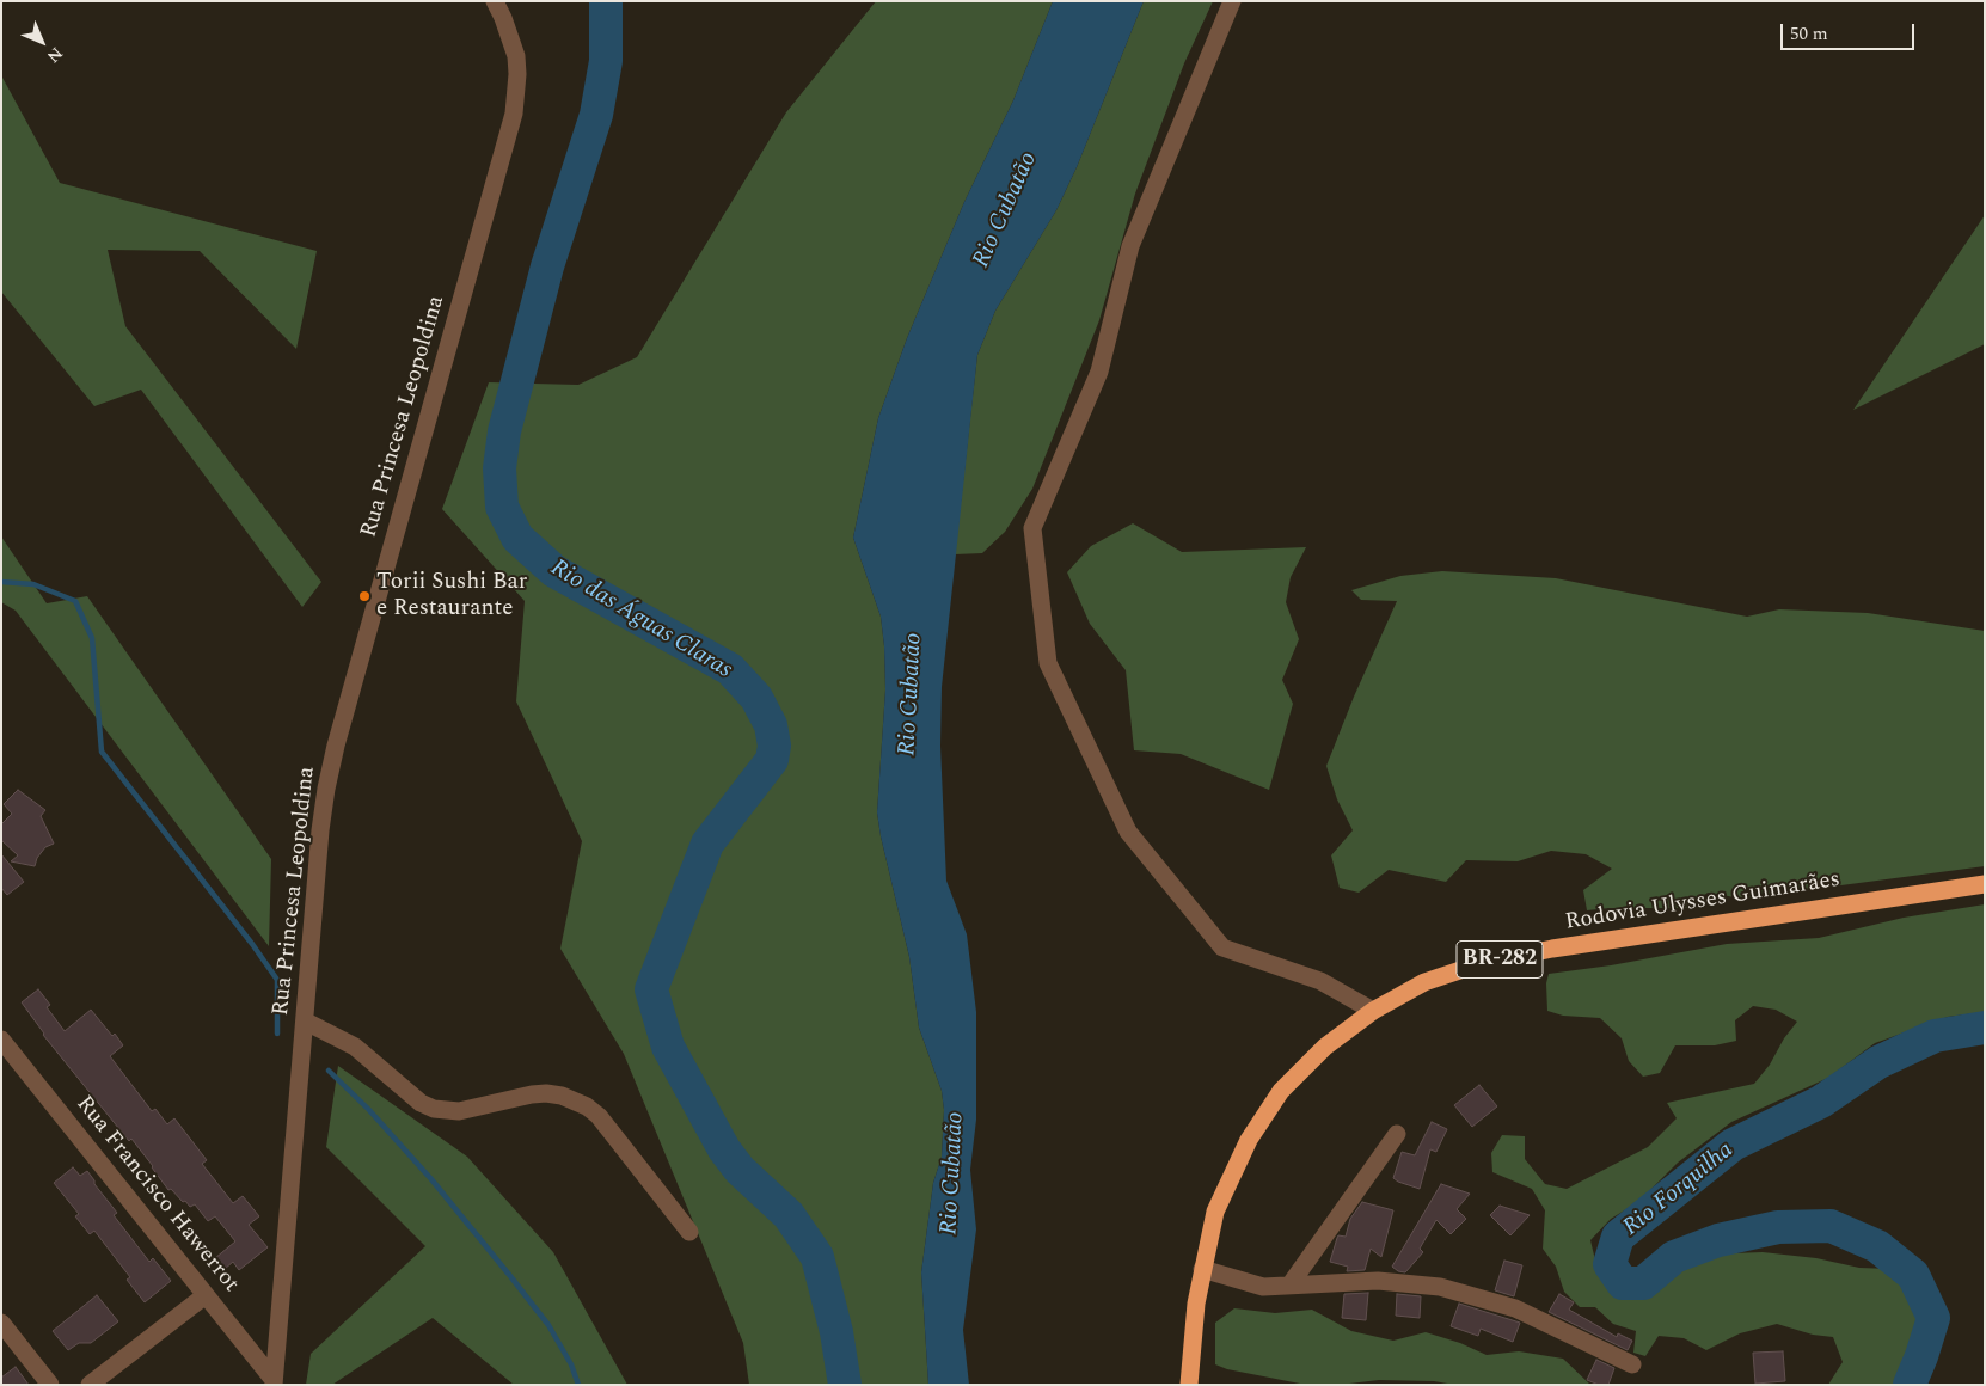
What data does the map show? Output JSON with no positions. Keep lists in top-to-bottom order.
{
  "streets": {
    "highway": ["Rodovia Ulysses Guimarães", "BR-282"],
    "street": ["Rua Princesa Leopoldina", "Rua Francisco Hawerrot"]
  },
  "crossings": [
    ["Rua Princesa Leopoldina", "Rua Francisco Hawerrot"]
  ],
  "water": ["Rio Cubatão", "Rio das Águas Claras", "Rio Forquilha"],
  "places": ["Torii Sushi Bar e Restaurante"],
  "scale_bar": "50 m",
  "north": "bottom right"
}
